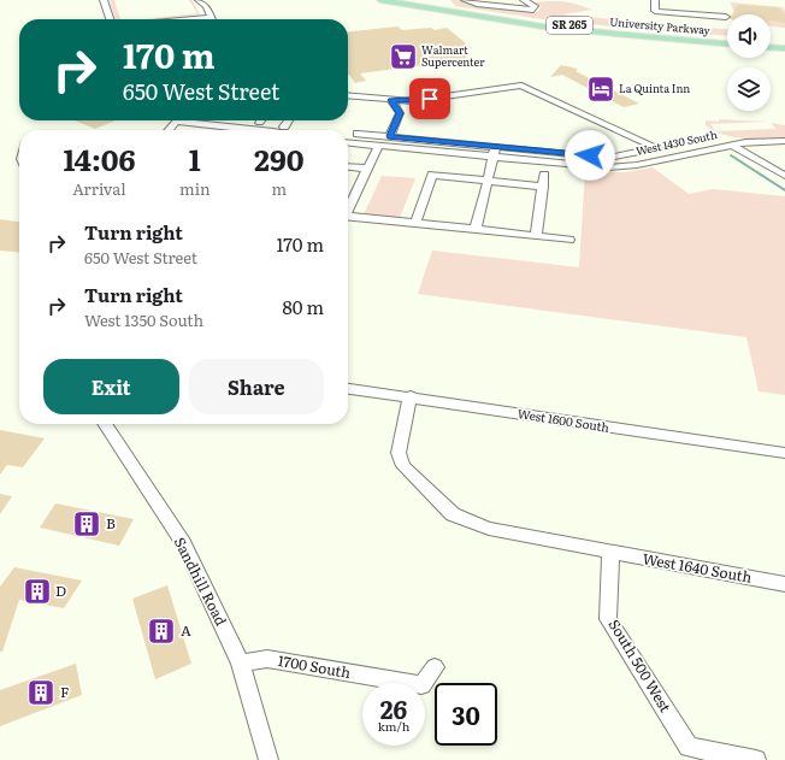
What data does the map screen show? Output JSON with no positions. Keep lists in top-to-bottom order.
{
  "streets": {
    "main road": ["SR 265", "University Parkway"],
    "street": [
      "West 1430 South",
      "West 1600 South",
      "West 1640 South",
      "Sandhill Road",
      "South 500 West",
      "1700 South"
    ]
  },
  "crossings": [
    ["West 1600 South", "West 1640 South"],
    ["West 1640 South", "South 500 West"],
    ["Sandhill Road", "1700 South"]
  ],
  "places": {
    "supermarket": ["Walmart Supercenter"],
    "hotel": ["La Quinta Inn"],
    "building": [
      "B",
      "D",
      "A",
      "F"
    ]
  },
  "page": {
    "turn": ["170 m", "650 West Street"],
    "eta": [
      "14:06",
      "Arrival",
      "1",
      "min",
      "290",
      "m"
    ],
    "list": [
      {
        "name": "Turn right",
        "note": "650 West Street",
        "value": "170 m"
      },
      {
        "name": "Turn right",
        "note": "West 1350 South",
        "value": "80 m"
      }
    ],
    "buttons": ["Exit", "Share"],
    "speed": "26 km/h",
    "limit": "30"
  }
}
